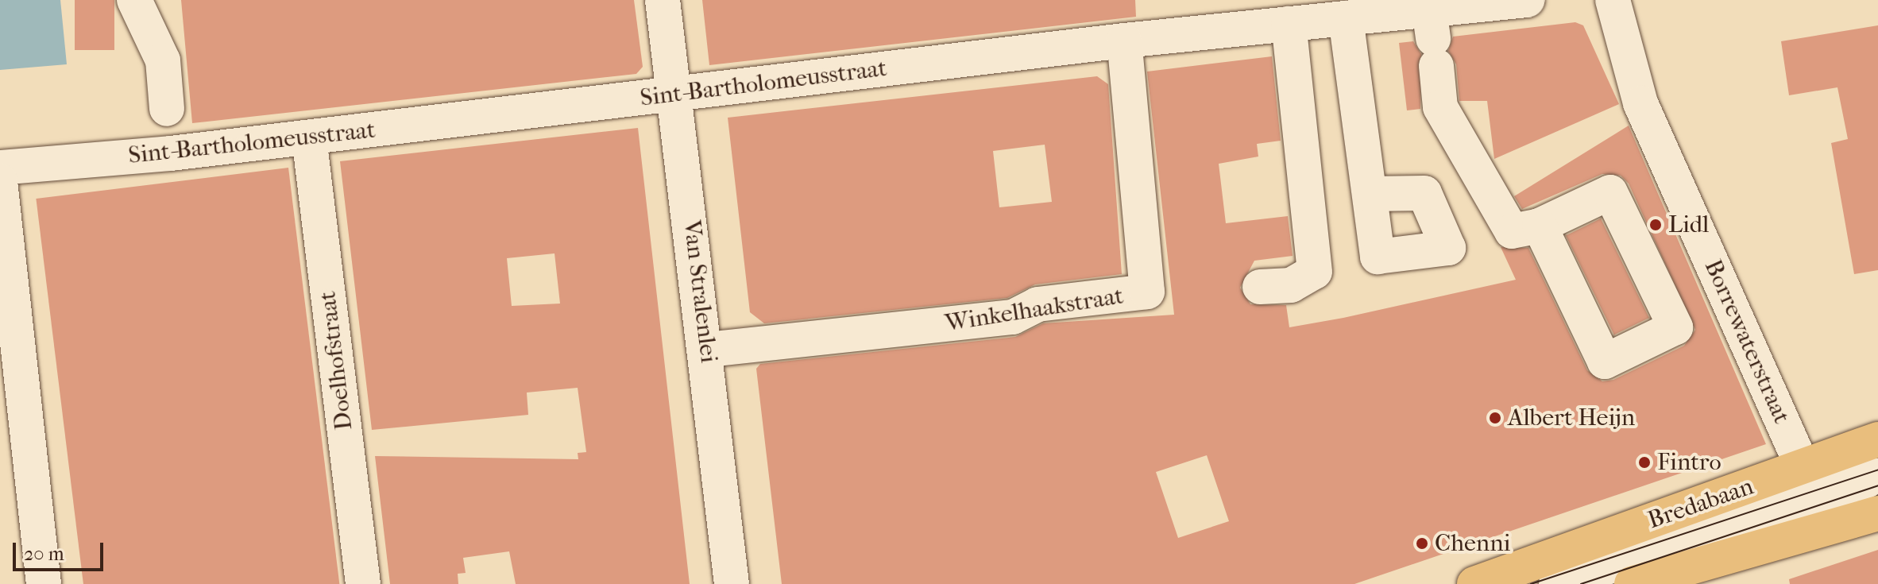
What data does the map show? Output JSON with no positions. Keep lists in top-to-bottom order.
{
  "streets": {
    "main road": ["Bredabaan"],
    "street": [
      "Sint-Bartholomeusstraat",
      "Van Stralenlei",
      "Winkelhaakstraat",
      "Borrewaterstraat",
      "Doelhofstraat"
    ]
  },
  "crossings": [
    ["Sint-Bartholomeusstraat", "Van Stralenlei"],
    ["Sint-Bartholomeusstraat", "Winkelhaakstraat"],
    ["Sint-Bartholomeusstraat", "Doelhofstraat"],
    ["Van Stralenlei", "Winkelhaakstraat"],
    ["Borrewaterstraat", "Bredabaan"]
  ],
  "places": [
    "Lidl",
    "Albert Heijn",
    "Fintro",
    "Chenni"
  ],
  "scale_bar": "20 m"
}
